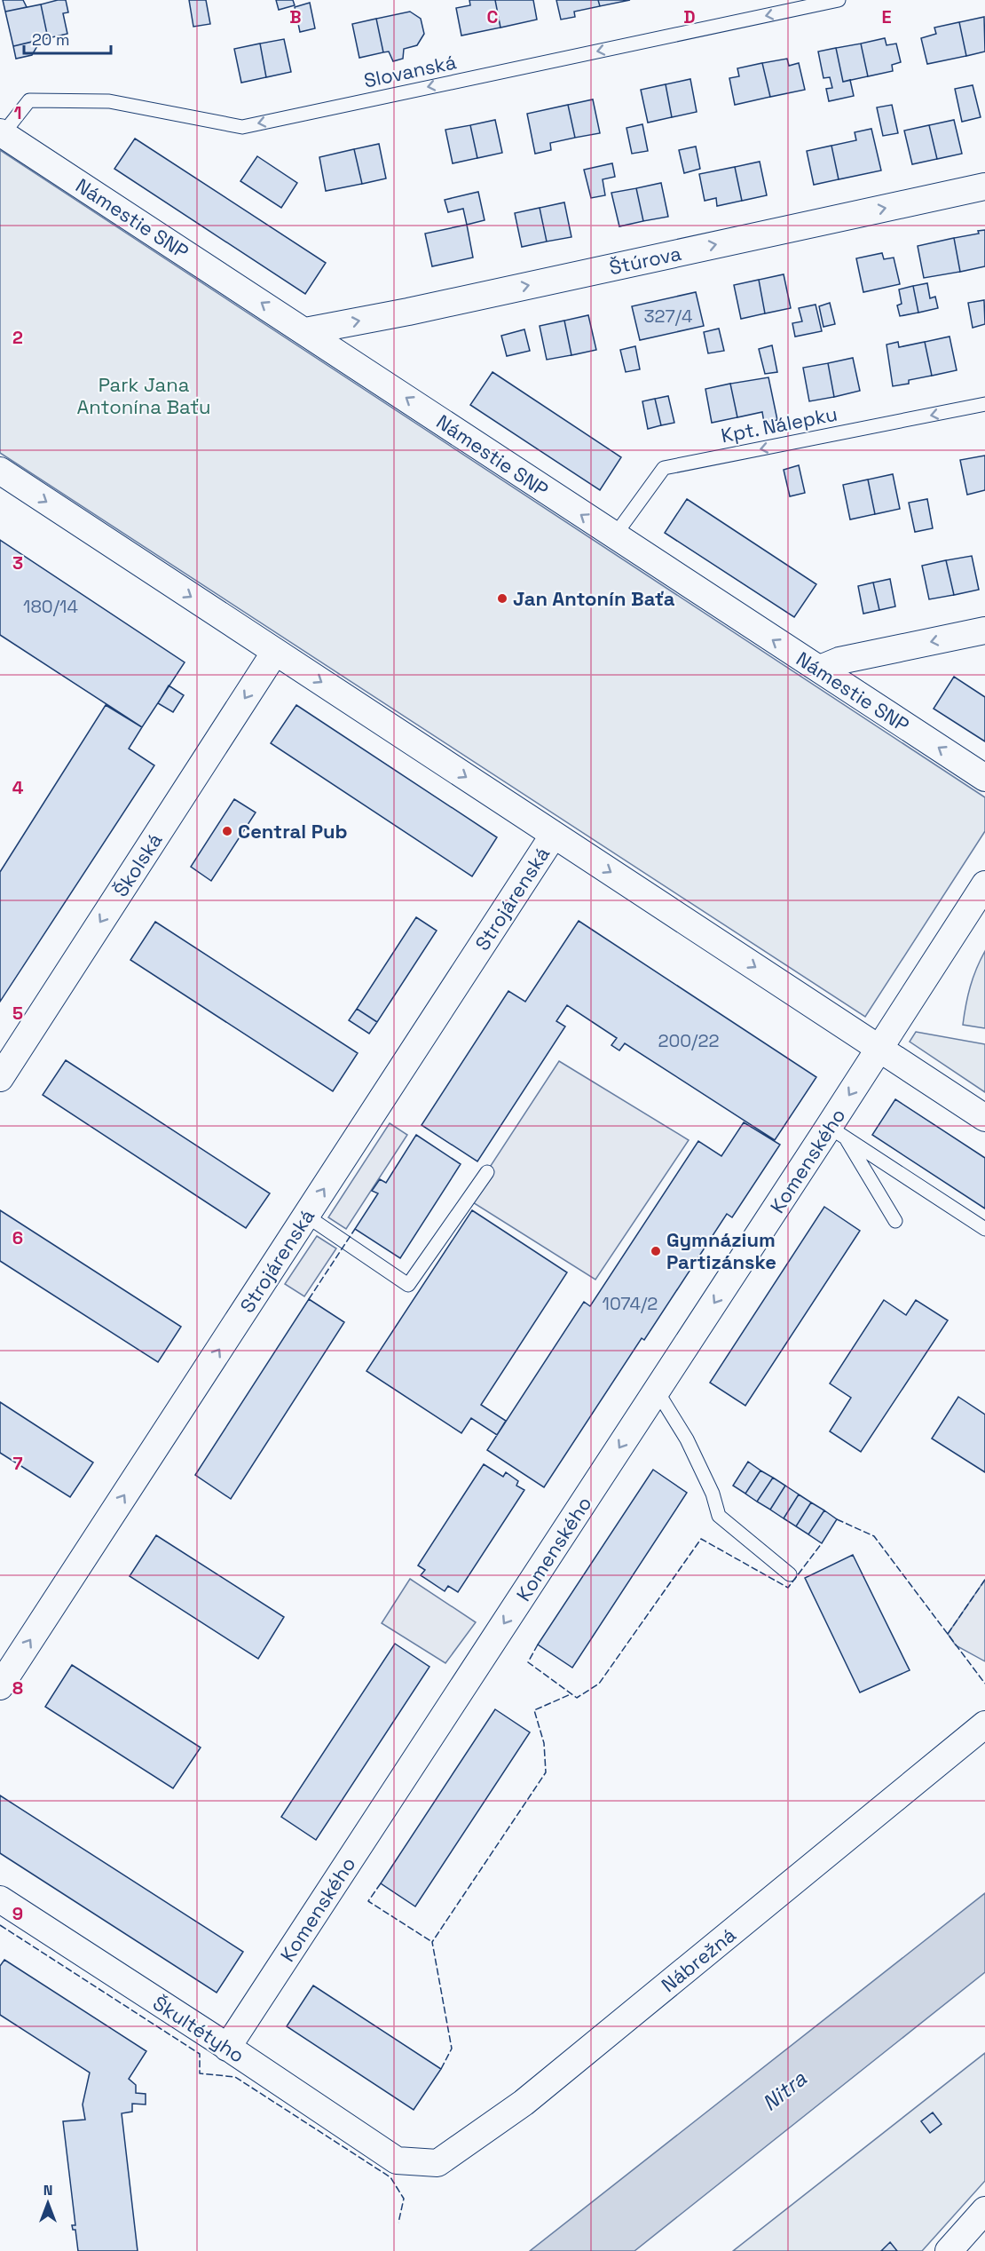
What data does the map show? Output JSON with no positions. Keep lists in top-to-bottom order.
{
  "streets": {
    "street": [
      "Námestie SNP",
      "Štúrova",
      "Školská",
      "Strojárenská",
      "Komenského",
      "Nábrežná",
      "Škultétyho"
    ],
    "lane": ["Slovanská", "Kpt. Nálepku"]
  },
  "crossings": [
    ["Slovanská", "Námestie SNP"],
    ["Námestie SNP", "Štúrova"],
    ["Námestie SNP", "Kpt. Nálepku"],
    ["Komenského", "Škultétyho"],
    ["Nábrežná", "Škultétyho"]
  ],
  "one_way": [
    "Slovanská",
    "Námestie SNP",
    "Štúrova",
    "Kpt. Nálepku",
    "Školská",
    "Strojárenská",
    "Komenského"
  ],
  "water": ["Nitra"],
  "parks": ["Park Jana Antonína Baťu"],
  "places": ["Jan Antonín Baťa", "Central Pub", "Gymnázium Partizánske"],
  "house_numbers": [
    "327/4",
    "180/14",
    "200/22",
    "1074/2"
  ],
  "scale_bar": "20 m",
  "north": "top",
  "grid": {
    "columns": [
      "B",
      "C",
      "D",
      "E"
    ],
    "rows": [
      "1",
      "2",
      "3",
      "4",
      "5",
      "6",
      "7",
      "8",
      "9"
    ]
  }
}
